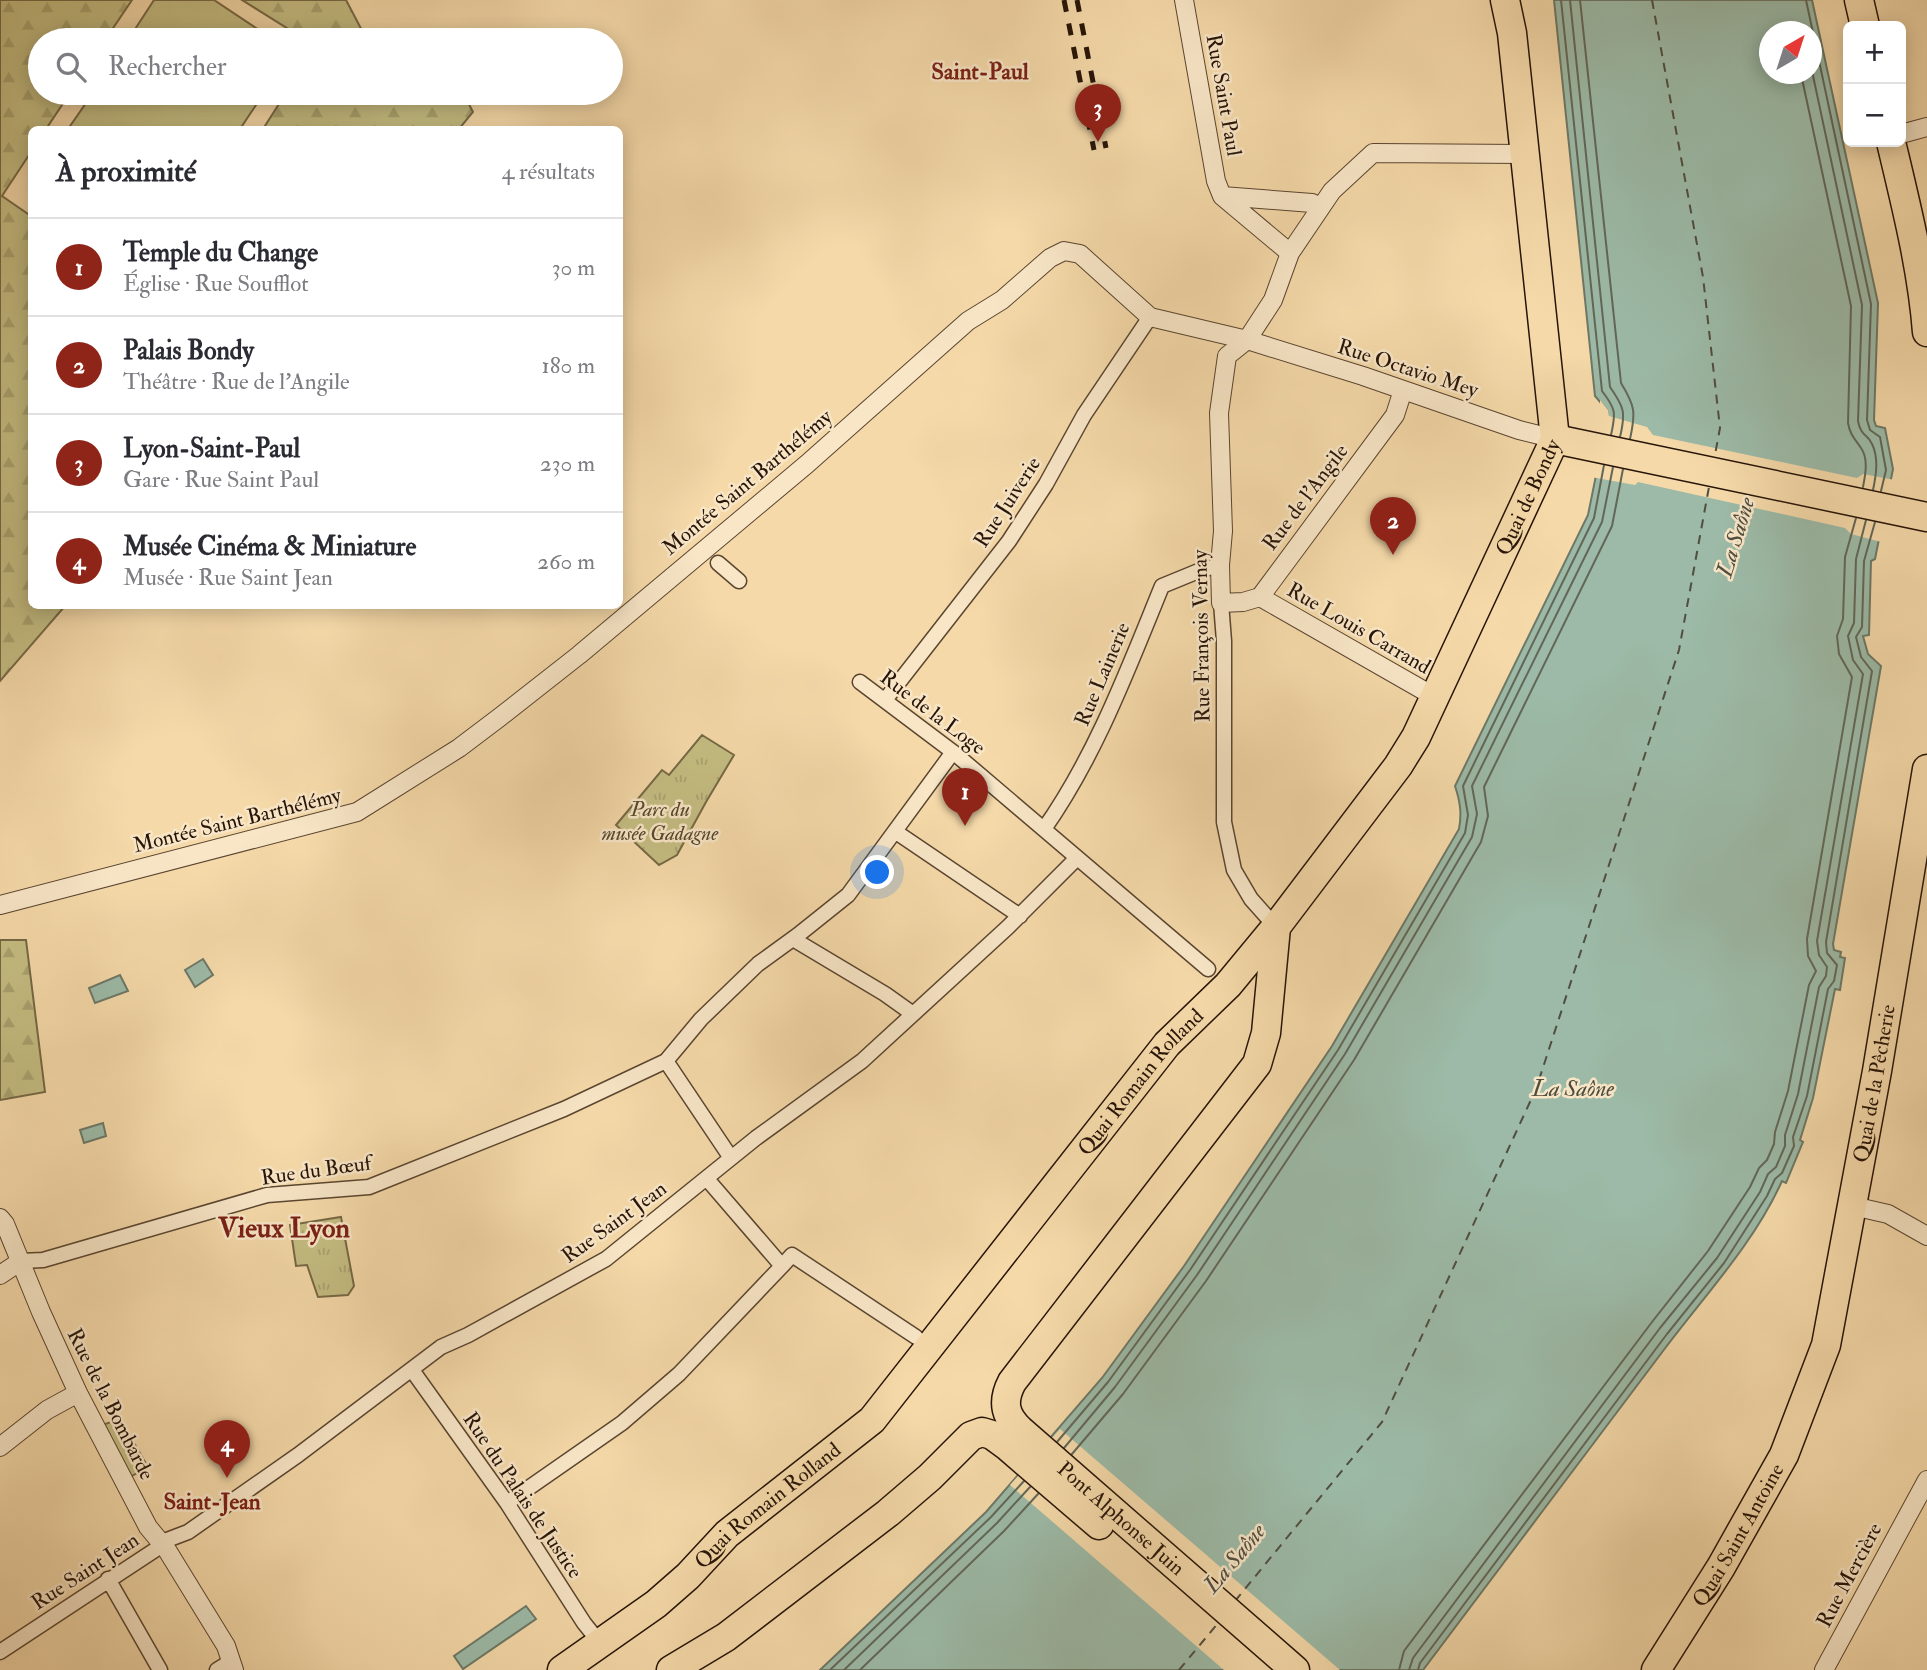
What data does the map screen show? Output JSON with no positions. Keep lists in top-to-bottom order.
{
  "streets": {
    "main road": [
      "Quai de Bondy",
      "Quai Romain Rolland",
      "Quai de la Pêcherie",
      "Pont Alphonse Juin",
      "Quai Saint Antoine"
    ],
    "street": [
      "Rue Saint Paul",
      "Rue Octavio Mey",
      "Montée Saint Barthélémy",
      "Rue de l'Angile",
      "Rue Juiverie",
      "Rue Louis Carrand",
      "Rue François Vernay",
      "Rue Lainerie",
      "Rue de la Loge",
      "Rue du Bœuf",
      "Rue Saint Jean",
      "Rue de la Bombarde",
      "Rue du Palais de Justice",
      "Rue Mercière"
    ]
  },
  "crossings": [
    ["Rue Octavio Mey", "Montée Saint Barthélémy"],
    ["Rue Octavio Mey", "Quai de Bondy"],
    ["Rue Octavio Mey", "Rue de l'Angile"],
    ["Rue Octavio Mey", "Rue Juiverie"],
    ["Rue Octavio Mey", "Rue François Vernay"],
    ["Montée Saint Barthélémy", "Rue Juiverie"],
    ["Quai de Bondy", "Rue Louis Carrand"],
    ["Quai de Bondy", "Rue François Vernay"],
    ["Quai de Bondy", "Quai Romain Rolland"],
    ["Rue de l'Angile", "Rue Louis Carrand"],
    ["Rue Juiverie", "Rue de la Loge"],
    ["Rue François Vernay", "Rue Lainerie"],
    ["Rue François Vernay", "Quai Romain Rolland"],
    ["Rue Lainerie", "Rue de la Loge"],
    ["Rue de la Loge", "Rue Saint Jean"],
    ["Quai Romain Rolland", "Rue du Palais de Justice"],
    ["Quai de la Pêcherie", "Quai Saint Antoine"],
    ["Rue du Bœuf", "Rue de la Bombarde"],
    ["Rue Saint Jean", "Rue du Palais de Justice"]
  ],
  "districts": ["Saint-Paul", "Vieux Lyon", "Saint-Jean"],
  "water": ["La Saône"],
  "parks": ["Parc du musée Gadagne"],
  "north": "top right",
  "page": {
    "map_buttons": ["+", "−"],
    "search": "Rechercher",
    "pins": [
      "3",
      "2",
      "1",
      "4"
    ],
    "heading": ["À proximité", "4 résultats"],
    "list": [
      {
        "mark": "1",
        "name": "Temple du Change",
        "note": "Église · Rue Soufflot",
        "value": "30 m"
      },
      {
        "mark": "2",
        "name": "Palais Bondy",
        "note": "Théâtre · Rue de l'Angile",
        "value": "180 m"
      },
      {
        "mark": "3",
        "name": "Lyon-Saint-Paul",
        "note": "Gare · Rue Saint Paul",
        "value": "230 m"
      },
      {
        "mark": "4",
        "name": "Musée Cinéma & Miniature",
        "note": "Musée · Rue Saint Jean",
        "value": "260 m"
      }
    ]
  }
}
